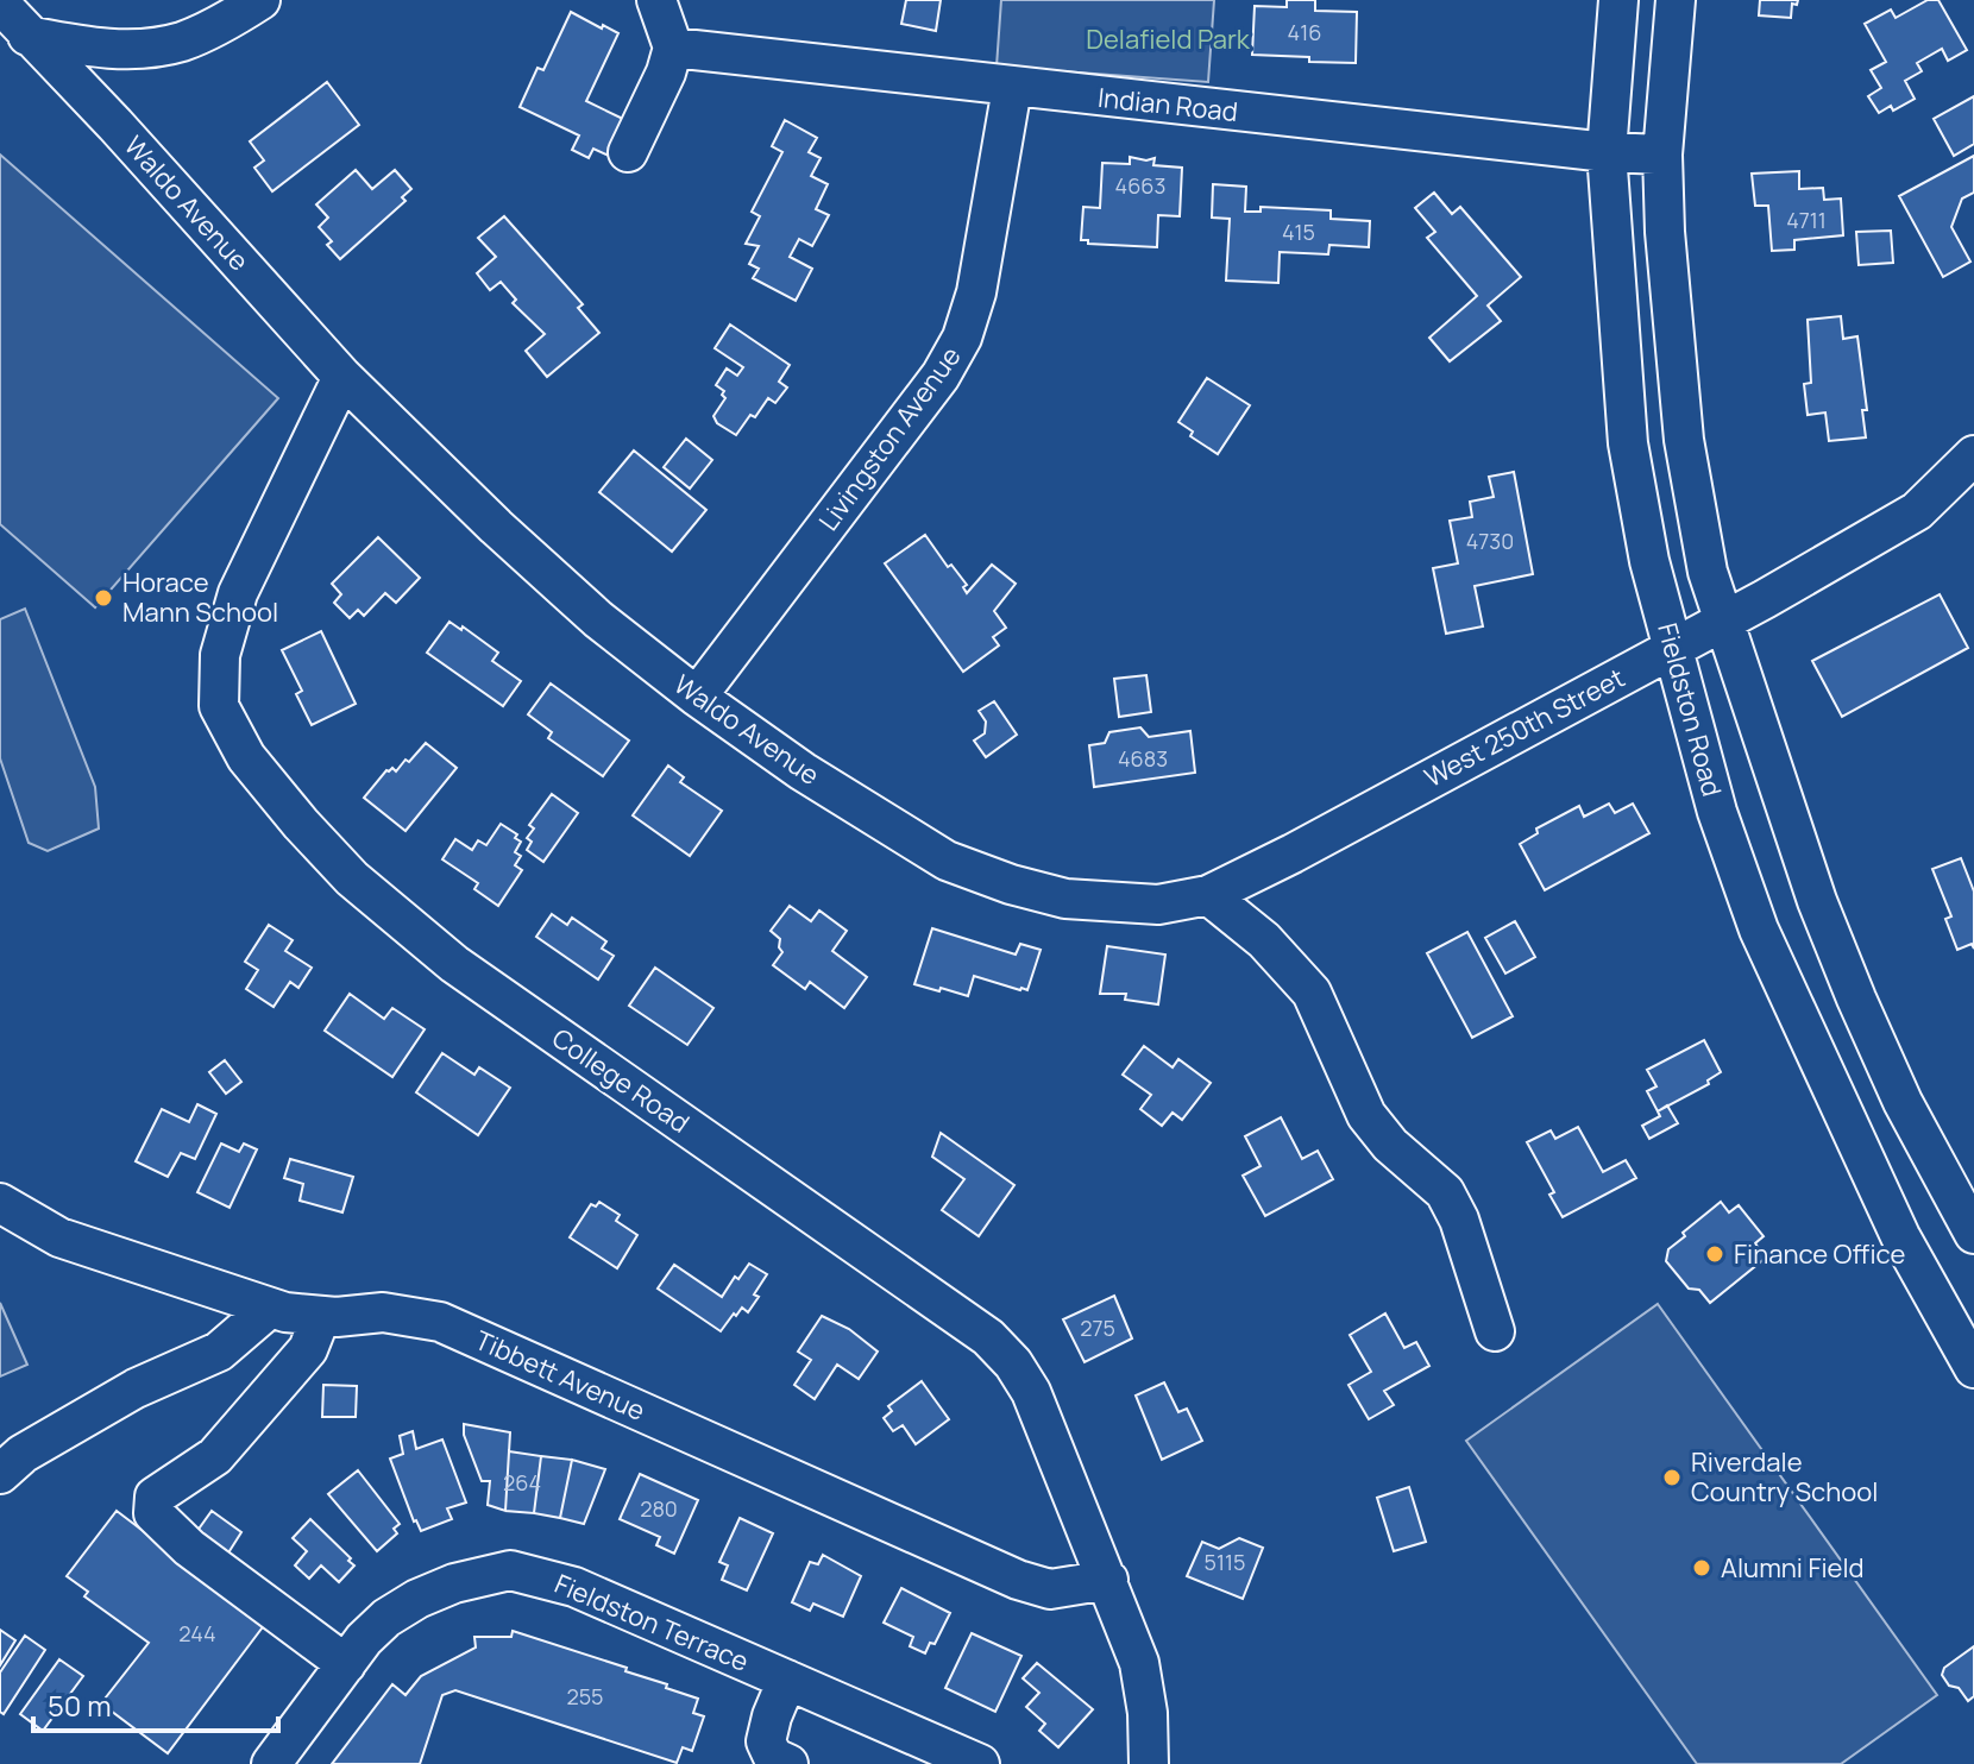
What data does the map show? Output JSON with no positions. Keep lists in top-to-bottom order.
{
  "streets": {
    "street": [
      "Indian Road",
      "Waldo Avenue",
      "Livingston Avenue",
      "Fieldston Road",
      "West 250th Street",
      "College Road",
      "Tibbett Avenue",
      "Fieldston Terrace"
    ]
  },
  "crossings": [
    ["Indian Road", "Livingston Avenue"],
    ["Indian Road", "Fieldston Road"],
    ["Waldo Avenue", "Livingston Avenue"],
    ["Waldo Avenue", "West 250th Street"],
    ["Waldo Avenue", "College Road"],
    ["Fieldston Road", "West 250th Street"],
    ["College Road", "Tibbett Avenue"]
  ],
  "parks": ["Delafield Park"],
  "places": [
    "Horace Mann School",
    "Finance Office",
    "Riverdale Country School",
    "Alumni Field"
  ],
  "house_numbers": [
    "416",
    "4663",
    "4711",
    "415",
    "4730",
    "4683",
    "275",
    "264",
    "280",
    "5115",
    "244",
    "255"
  ],
  "scale_bar": "50 m"
}
